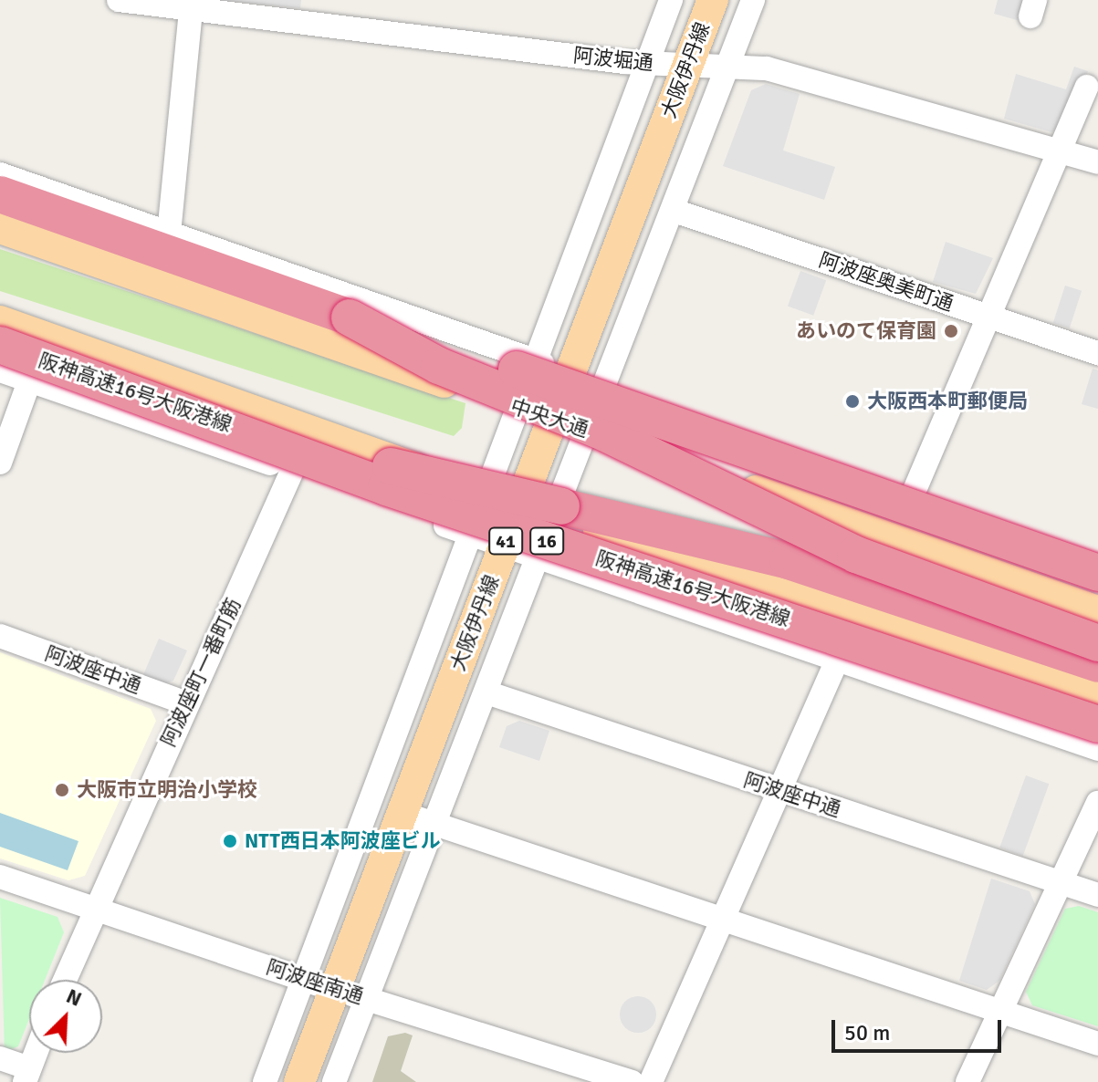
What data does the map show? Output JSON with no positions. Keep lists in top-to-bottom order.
{
  "streets": {
    "highway": ["阪神高速16号大阪港線", "16"],
    "main road": ["大阪伊丹線", "中央大通", "41"],
    "street": [
      "阿波堀通",
      "阿波座奥美町通",
      "阿波座中通",
      "阿波座町一番町筋",
      "阿波座南通"
    ]
  },
  "crossings": [
    ["阿波堀通", "大阪伊丹線"],
    ["大阪伊丹線", "中央大通"],
    ["大阪伊丹線", "阿波座南通"],
    ["阿波座中通", "阿波座町一番町筋"],
    ["阿波座町一番町筋", "阿波座南通"]
  ],
  "places": [
    "あいのて保育園",
    "大阪西本町郵便局",
    "大阪市立明治小学校",
    "NTT西日本阿波座ビル"
  ],
  "scale_bar": "50 m",
  "north": "top right"
}
